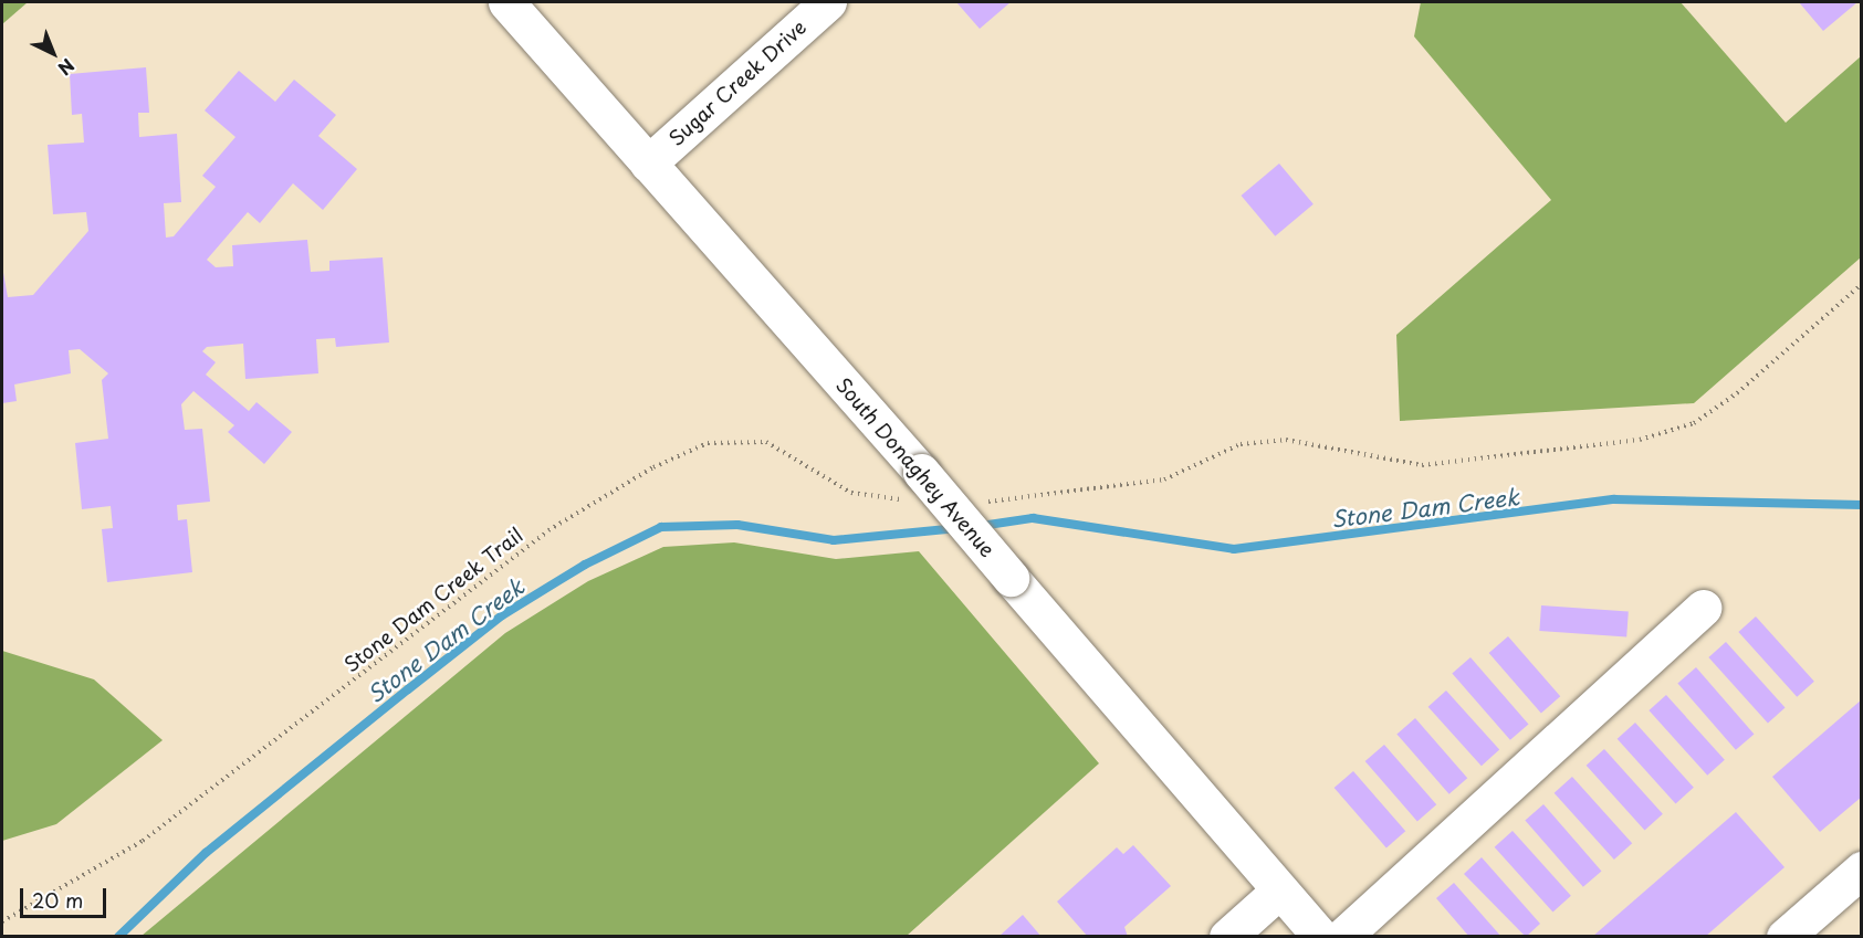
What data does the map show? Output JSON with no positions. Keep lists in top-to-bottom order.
{
  "streets": {
    "street": ["Sugar Creek Drive", "South Donaghey Avenue"],
    "path": ["Stone Dam Creek Trail"]
  },
  "crossings": [
    ["Sugar Creek Drive", "South Donaghey Avenue"],
    ["South Donaghey Avenue", "Stone Dam Creek Trail"]
  ],
  "water": ["Stone Dam Creek"],
  "scale_bar": "20 m",
  "north": "bottom right"
}
